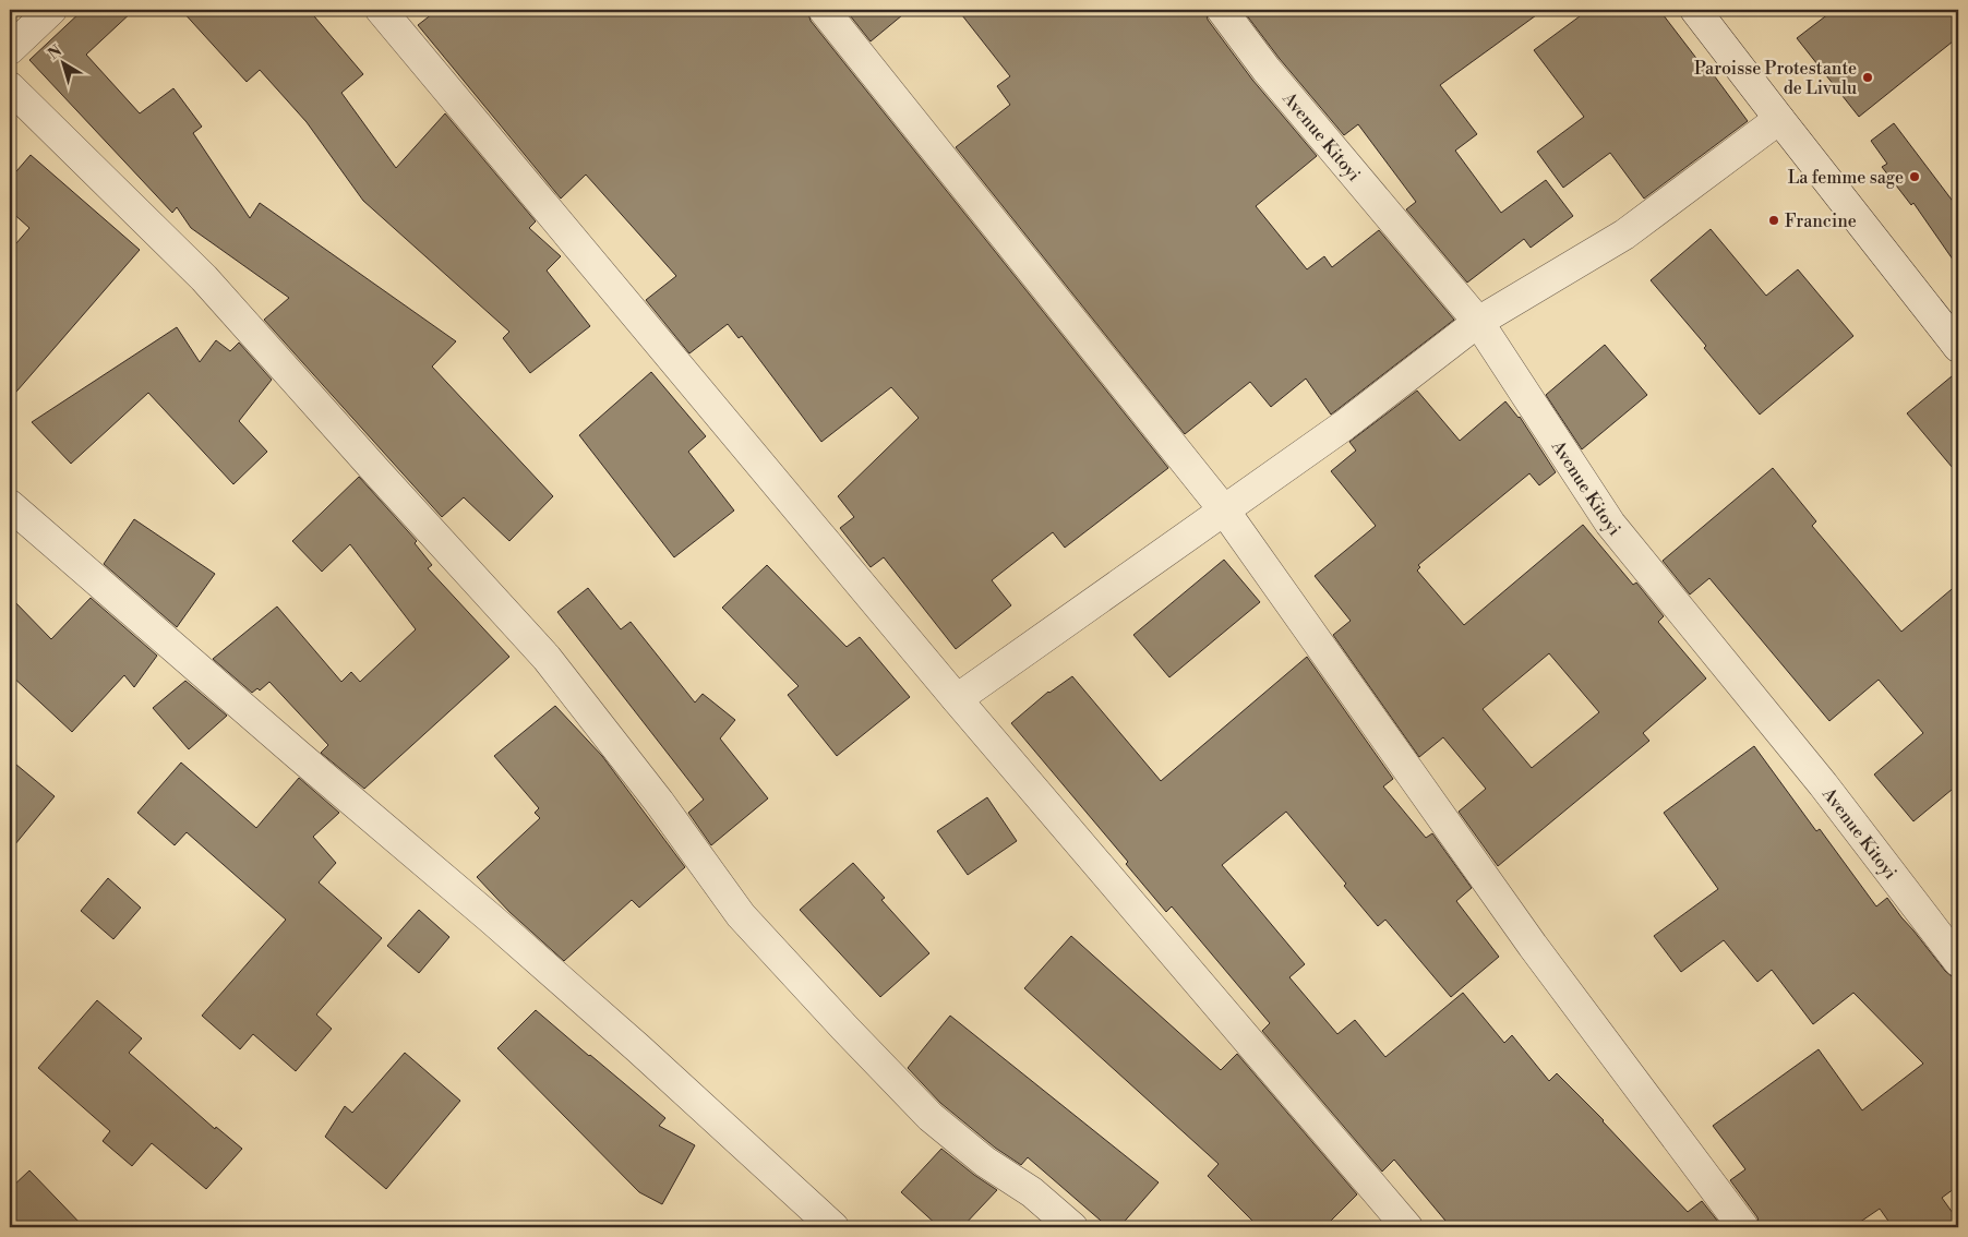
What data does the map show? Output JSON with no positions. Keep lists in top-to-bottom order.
{
  "streets": {
    "street": ["Avenue Kitoyi"]
  },
  "places": ["Paroisse Protestante de Livulu", "La femme sage", "Francine"],
  "north": "top left"
}
